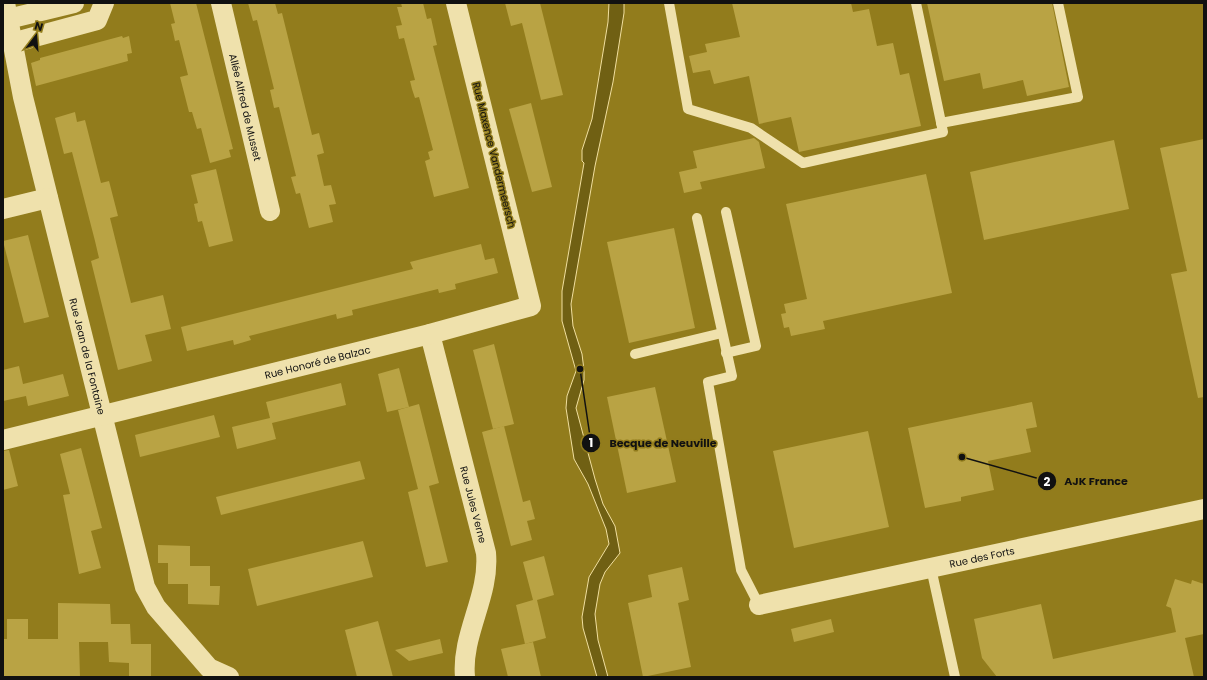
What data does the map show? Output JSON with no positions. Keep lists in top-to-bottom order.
{
  "streets": {
    "street": [
      "Allée Alfred de Musset",
      "Rue Maxence Vandermeersch",
      "Rue Jean de la Fontaine",
      "Rue Honoré de Balzac",
      "Rue Jules Verne",
      "Rue des Forts"
    ]
  },
  "crossings": [
    ["Rue Maxence Vandermeersch", "Rue Honoré de Balzac"],
    ["Rue Jean de la Fontaine", "Rue Honoré de Balzac"],
    ["Rue Honoré de Balzac", "Rue Jules Verne"]
  ],
  "places": ["Becque de Neuville", "AJK France"],
  "north": "top"
}
